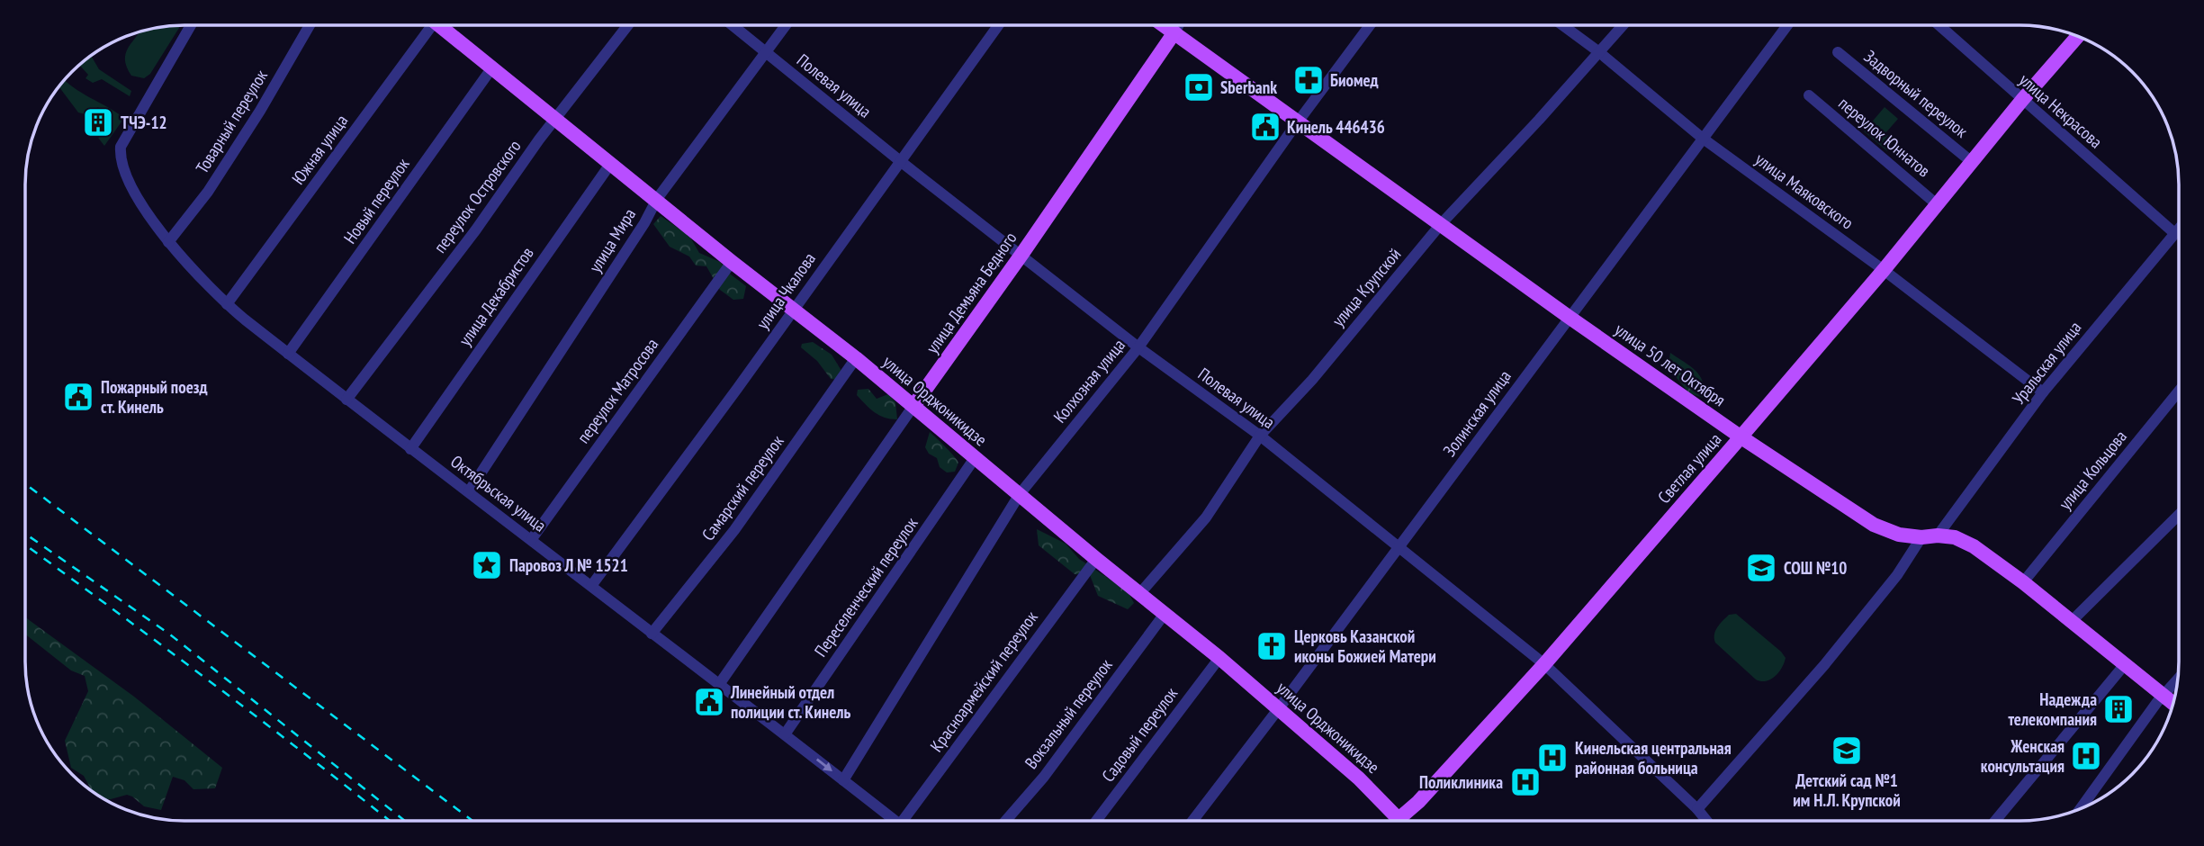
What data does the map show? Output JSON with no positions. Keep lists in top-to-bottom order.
{
  "streets": {
    "main road": [
      "улица Демьяна Бедного",
      "улица 50 лет Октября",
      "улица Орджоникидзе",
      "Светлая улица"
    ],
    "street": [
      "Полевая улица",
      "Задворный переулок",
      "улица Некрасова",
      "Товарный переулок",
      "переулок Юннатов",
      "Южная улица",
      "улица Маяковского",
      "переулок Островского",
      "Новый переулок",
      "улица Мира",
      "улица Крупской",
      "улица Чкалова",
      "улица Декабристов",
      "Уральская улица",
      "Колхозная улица",
      "переулок Матросова",
      "Золинская улица",
      "улица Кольцова",
      "Самарский переулок",
      "Октябрьская улица",
      "Переселенческий переулок",
      "Красноармейский переулок",
      "Вокзальный переулок",
      "Садовый переулок"
    ]
  },
  "crossings": [
    ["Полевая улица", "улица Мира"],
    ["Полевая улица", "улица Крупской"],
    ["Полевая улица", "улица Чкалова"],
    ["Полевая улица", "улица Демьяна Бедного"],
    ["Полевая улица", "Колхозная улица"],
    ["Полевая улица", "Золинская улица"],
    ["Полевая улица", "Светлая улица"],
    ["Задворный переулок", "Светлая улица"],
    ["улица Некрасова", "Уральская улица"],
    ["улица Некрасова", "Светлая улица"],
    ["Товарный переулок", "Октябрьская улица"],
    ["переулок Юннатов", "Светлая улица"],
    ["Южная улица", "Октябрьская улица"],
    ["улица Маяковского", "улица Крупской"],
    ["улица Маяковского", "Уральская улица"],
    ["улица Маяковского", "Золинская улица"],
    ["улица Маяковского", "Светлая улица"],
    ["переулок Островского", "улица Орджоникидзе"],
    ["переулок Островского", "Октябрьская улица"],
    ["Новый переулок", "улица Орджоникидзе"],
    ["Новый переулок", "Октябрьская улица"],
    ["улица Мира", "улица Орджоникидзе"],
    ["улица Мира", "Октябрьская улица"],
    ["улица Крупской", "улица 50 лет Октября"],
    ["улица Крупской", "улица Орджоникидзе"],
    ["улица Чкалова", "улица Орджоникидзе"],
    ["улица Чкалова", "Октябрьская улица"],
    ["улица Демьяна Бедного", "улица 50 лет Октября"],
    ["улица Демьяна Бедного", "улица Орджоникидзе"],
    ["улица Демьяна Бедного", "Октябрьская улица"],
    ["улица Декабристов", "улица Орджоникидзе"],
    ["улица Декабристов", "Октябрьская улица"],
    ["Уральская улица", "улица 50 лет Октября"],
    ["улица 50 лет Октября", "Колхозная улица"],
    ["улица 50 лет Октября", "Золинская улица"],
    ["улица 50 лет Октября", "Светлая улица"],
    ["улица 50 лет Октября", "улица Кольцова"],
    ["Колхозная улица", "улица Орджоникидзе"],
    ["Колхозная улица", "Октябрьская улица"],
    ["переулок Матросова", "улица Орджоникидзе"],
    ["переулок Матросова", "Октябрьская улица"],
    ["улица Орджоникидзе", "Золинская улица"],
    ["улица Орджоникидзе", "Самарский переулок"],
    ["улица Орджоникидзе", "Переселенческий переулок"],
    ["улица Орджоникидзе", "Красноармейский переулок"],
    ["улица Орджоникидзе", "Вокзальный переулок"],
    ["улица Орджоникидзе", "Садовый переулок"],
    ["Самарский переулок", "Октябрьская улица"],
    ["Октябрьская улица", "Переселенческий переулок"]
  ],
  "places": {
    "pharmacy": ["Биомед"],
    "bank": ["Sberbank"],
    "building": ["ТЧЭ-12", "Надежда телекомпания"],
    "public building": ["Кинель 446436", "Пожарный поезд ст. Кинель", "Линейный отдел полиции ст. Кинель"],
    "place": ["Паровоз Л № 1521"],
    "school or university": ["СОШ №10", "Детский сад №1 им Н.Л. Крупской"],
    "church": ["Церковь Казанской иконы Божией Матери"],
    "hospital": ["Женская консультация", "Кинельская центральная районная больница", "Поликлиника"]
  }
}
